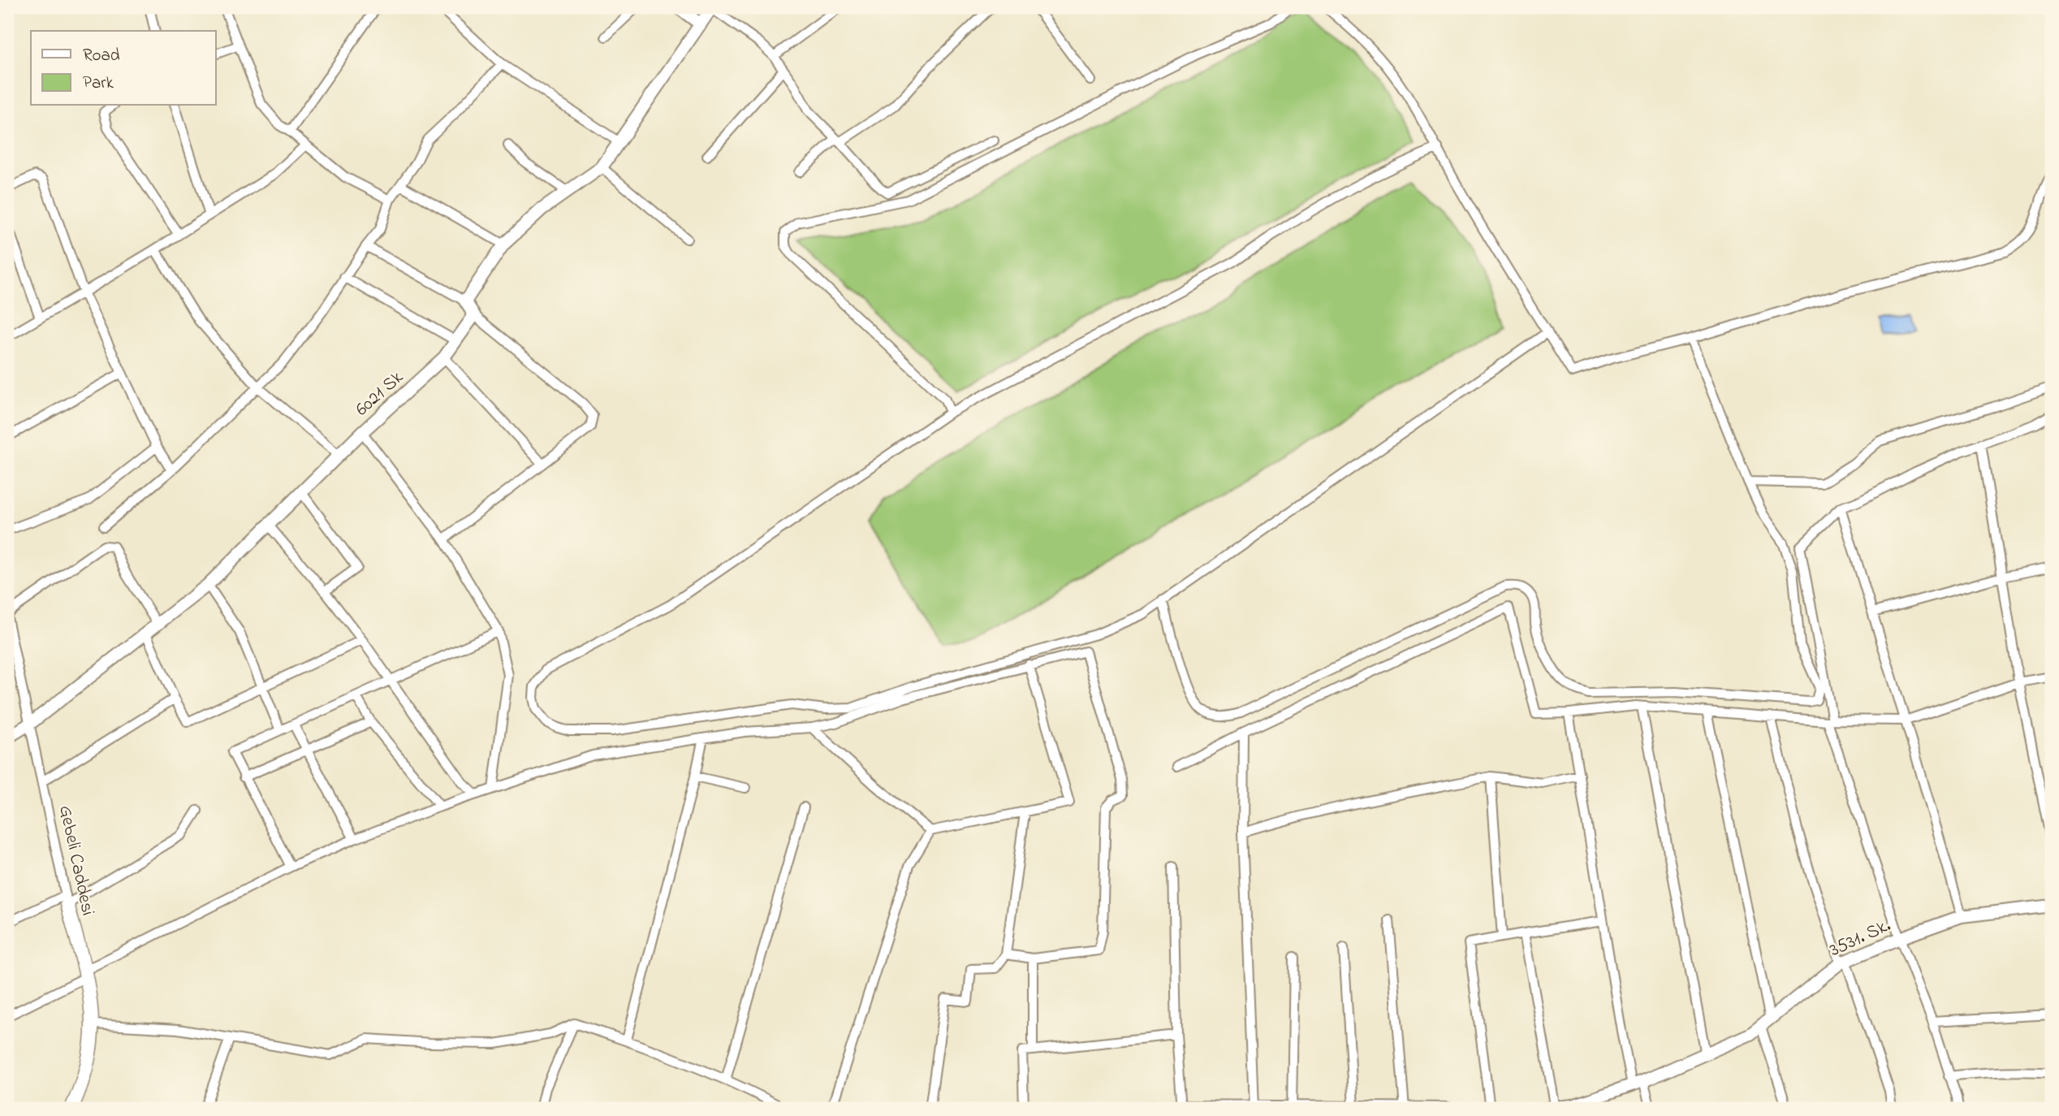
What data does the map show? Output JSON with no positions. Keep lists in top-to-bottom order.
{
  "streets": {
    "main road": ["Gebeli Caddesi"],
    "street": ["6021 Sk", "3531. Sk."]
  },
  "crossings": [
    ["6021 Sk", "Gebeli Caddesi"]
  ],
  "legend": ["Road", "Park"]
}
